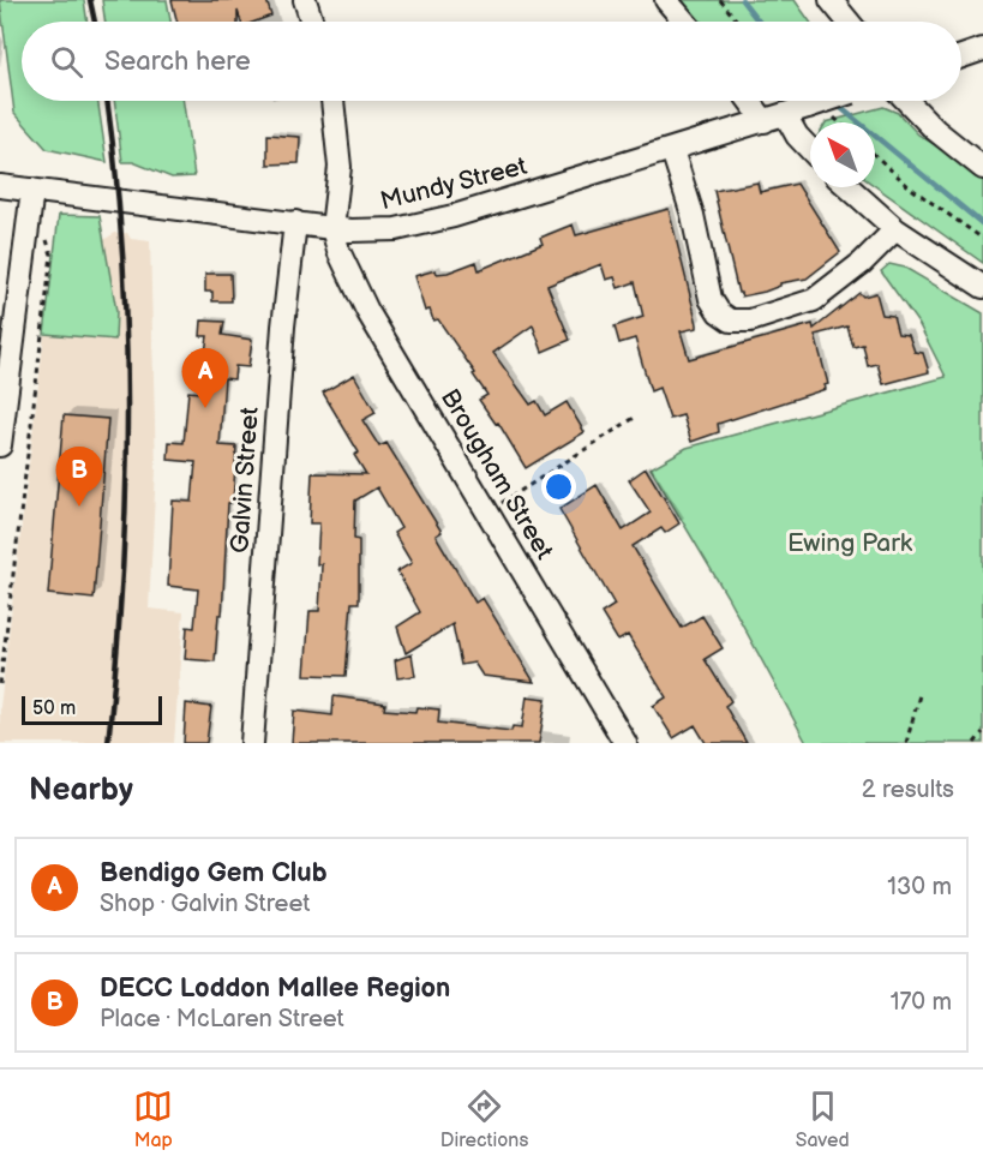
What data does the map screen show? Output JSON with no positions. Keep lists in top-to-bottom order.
{
  "streets": {
    "street": ["Mundy Street", "Brougham Street", "Galvin Street"]
  },
  "crossings": [
    ["Mundy Street", "Brougham Street"],
    ["Mundy Street", "Galvin Street"]
  ],
  "parks": ["Ewing Park"],
  "scale_bar": "50 m",
  "north": "top left",
  "page": {
    "search": "Search here",
    "pins": ["A", "B"],
    "scale": "50 m",
    "heading": ["Nearby", "2 results"],
    "list": [
      {
        "mark": "A",
        "name": "Bendigo Gem Club",
        "note": "Shop · Galvin Street",
        "value": "130 m"
      },
      {
        "mark": "B",
        "name": "DECC Loddon Mallee Region",
        "note": "Place · McLaren Street",
        "value": "170 m"
      }
    ],
    "nav": ["Map", "Directions", "Saved"]
  }
}
